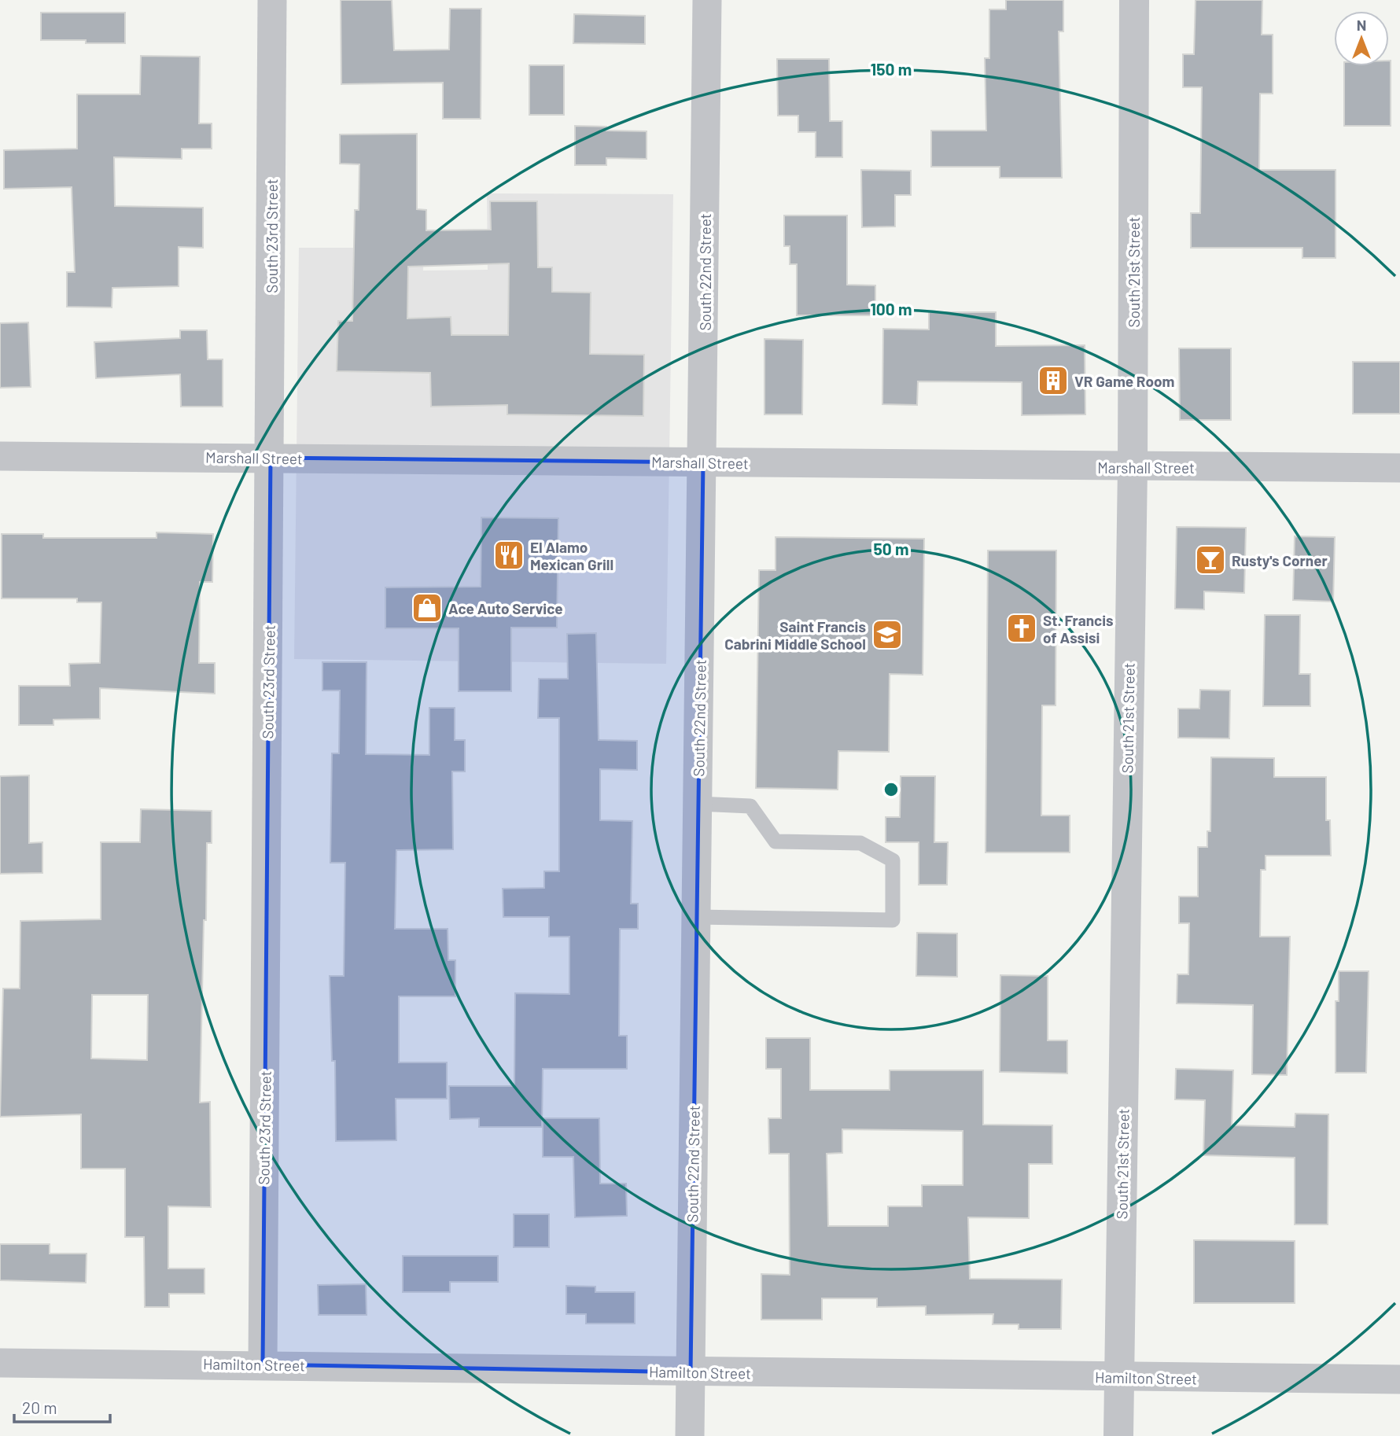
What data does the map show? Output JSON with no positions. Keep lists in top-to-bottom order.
{
  "streets": {
    "street": [
      "South 23rd Street",
      "South 22nd Street",
      "South 21st Street",
      "Marshall Street",
      "Hamilton Street"
    ]
  },
  "crossings": [
    ["South 23rd Street", "Marshall Street"],
    ["South 23rd Street", "Hamilton Street"],
    ["South 22nd Street", "Marshall Street"],
    ["South 22nd Street", "Hamilton Street"],
    ["South 21st Street", "Marshall Street"],
    ["South 21st Street", "Hamilton Street"]
  ],
  "places": {
    "building": ["VR Game Room"],
    "restaurant": ["El Alamo Mexican Grill"],
    "bar": ["Rusty's Corner"],
    "shop": ["Ace Auto Service"],
    "church": ["St. Francis of Assisi"],
    "school or university": ["Saint Francis Cabrini Middle School"]
  },
  "scale_bar": "20 m",
  "north": "top",
  "rings": ["150 m", "100 m", "50 m"]
}
